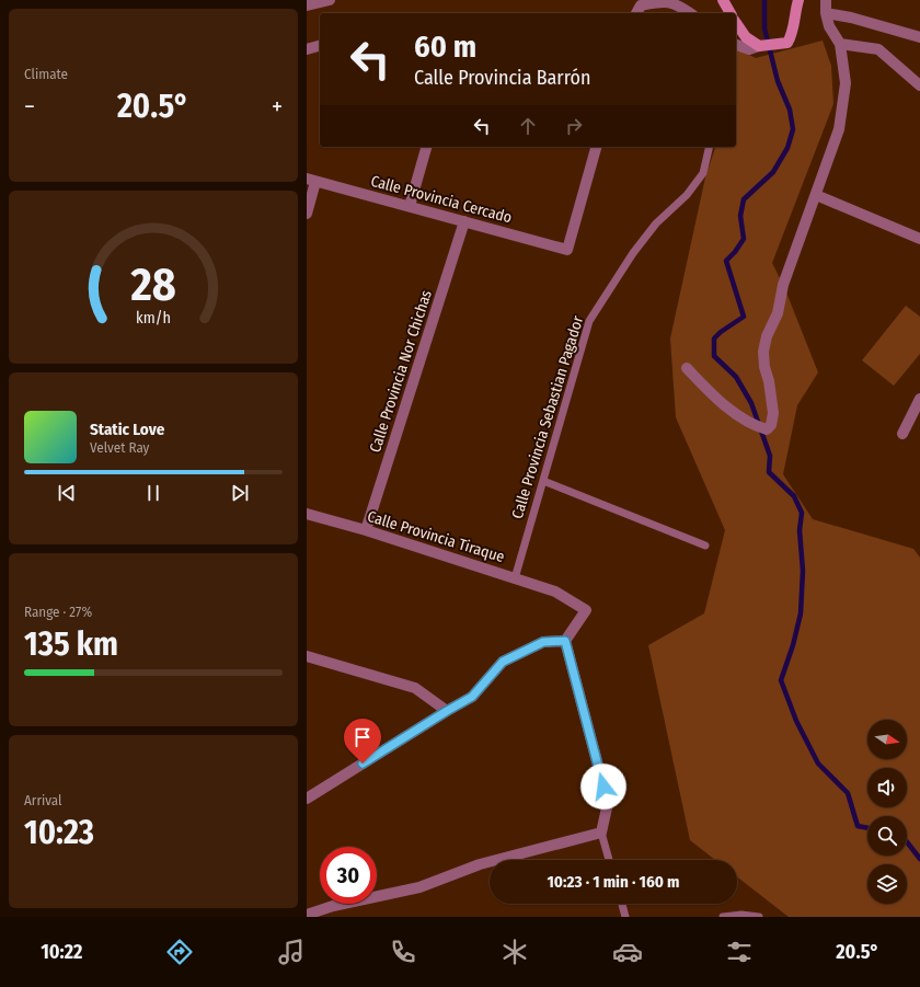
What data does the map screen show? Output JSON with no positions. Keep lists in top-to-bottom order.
{
  "streets": {
    "street": ["Calle Provincia Cercado", "Calle Provincia Nor Chichas", "Calle Provincia Tiraque"],
    "lane": ["Calle Provincia Sebastian Pagador"]
  },
  "crossings": [
    ["Calle Provincia Cercado", "Calle Provincia Nor Chichas"],
    ["Calle Provincia Nor Chichas", "Calle Provincia Tiraque"],
    ["Calle Provincia Sebastian Pagador", "Calle Provincia Tiraque"]
  ],
  "north": "right",
  "page": {
    "tile": [
      "Climate",
      ["Range · 27%", "135 km"],
      ["Arrival", "10:23"]
    ],
    "turn": ["60 m", "Calle Provincia Barrón"],
    "heat": ["−", "20.5°", "+"],
    "song": ["Static Love", "Velvet Ray"],
    "limit": "30",
    "trip": "10:23 · 1 min · 160 m",
    "tabs": ["10:22", "20.5°"],
    "gauge": ["28", "km/h"]
  }
}
